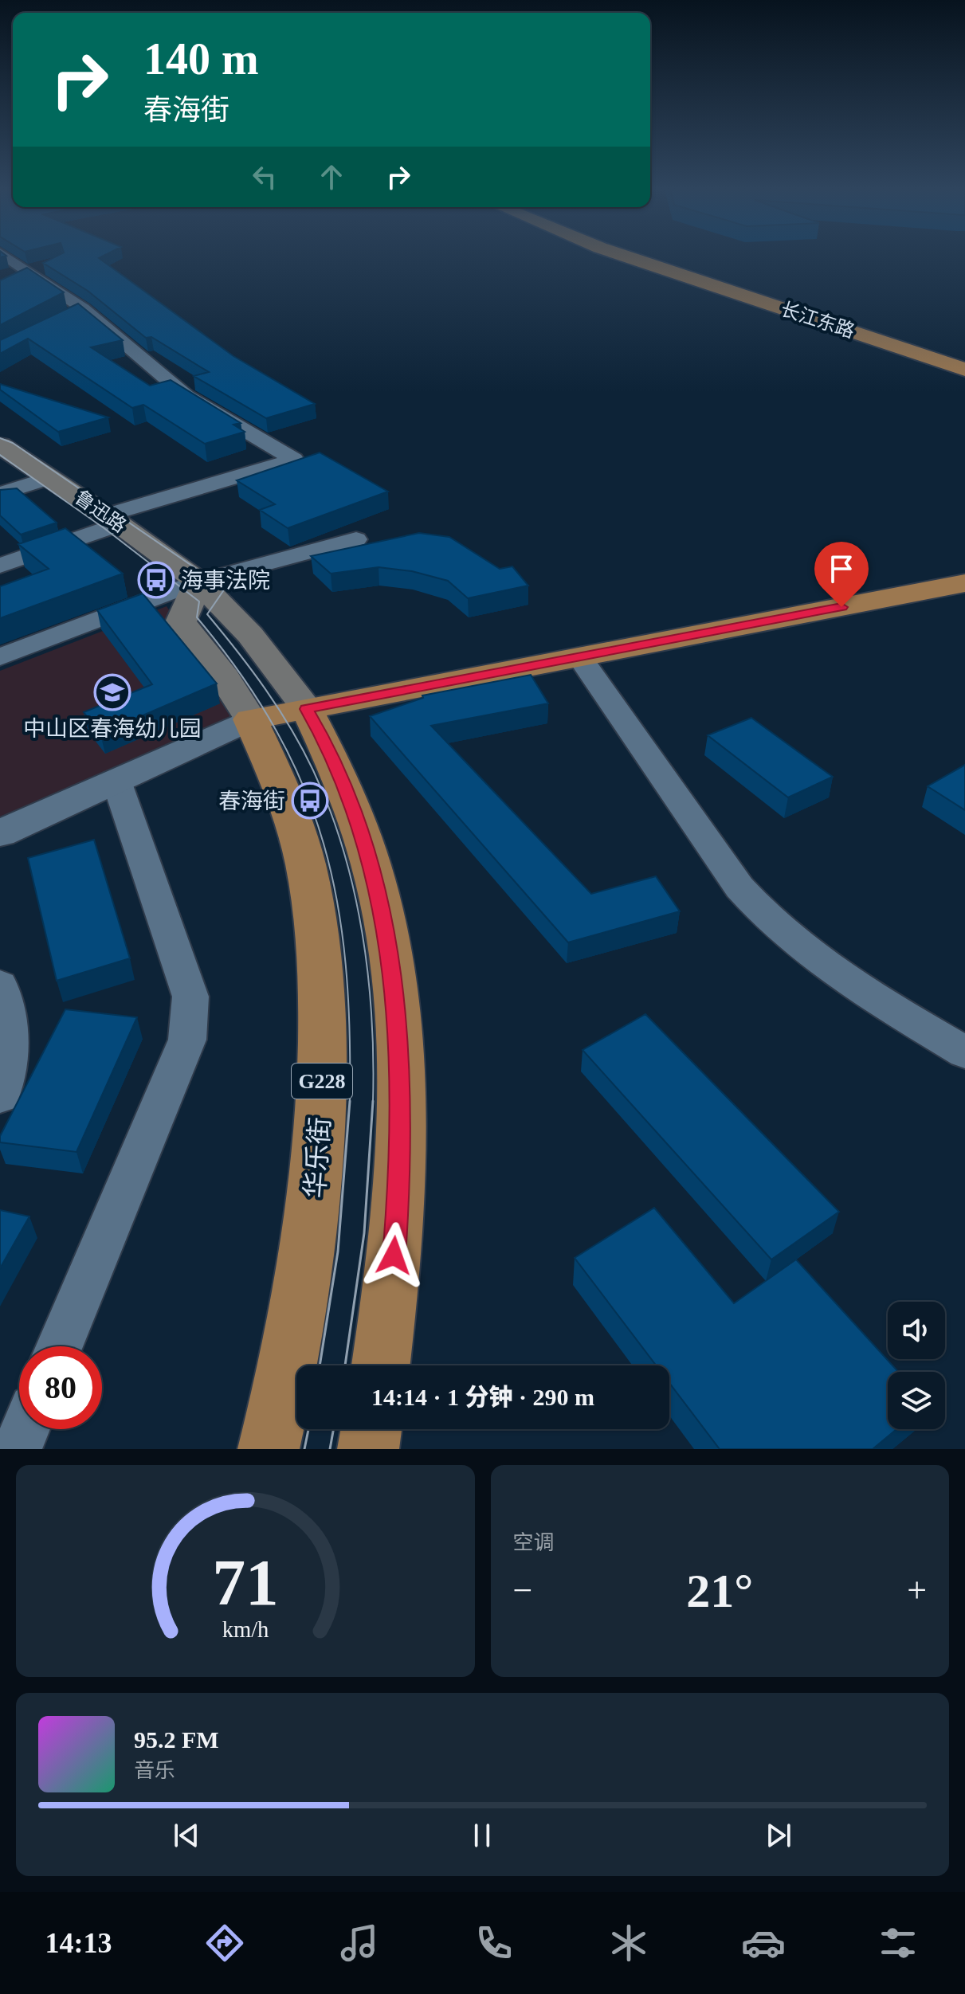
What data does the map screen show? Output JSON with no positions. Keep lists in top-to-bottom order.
{
  "streets": {
    "highway": ["长江东路", "G228", "华乐街"],
    "main road": ["鲁迅路"]
  },
  "places": {
    "bus stop": ["海事法院", "春海街"],
    "school or university": ["中山区春海幼儿园"]
  },
  "page": {
    "turn": ["140 m", "春海街"],
    "limit": "80",
    "trip": "14:14 · 1 分钟 · 290 m",
    "tile": "空调",
    "heat": ["−", "21°", "+"],
    "song": ["95.2 FM", "音乐"],
    "tabs": "14:13",
    "gauge": ["71", "km/h"]
  }
}
